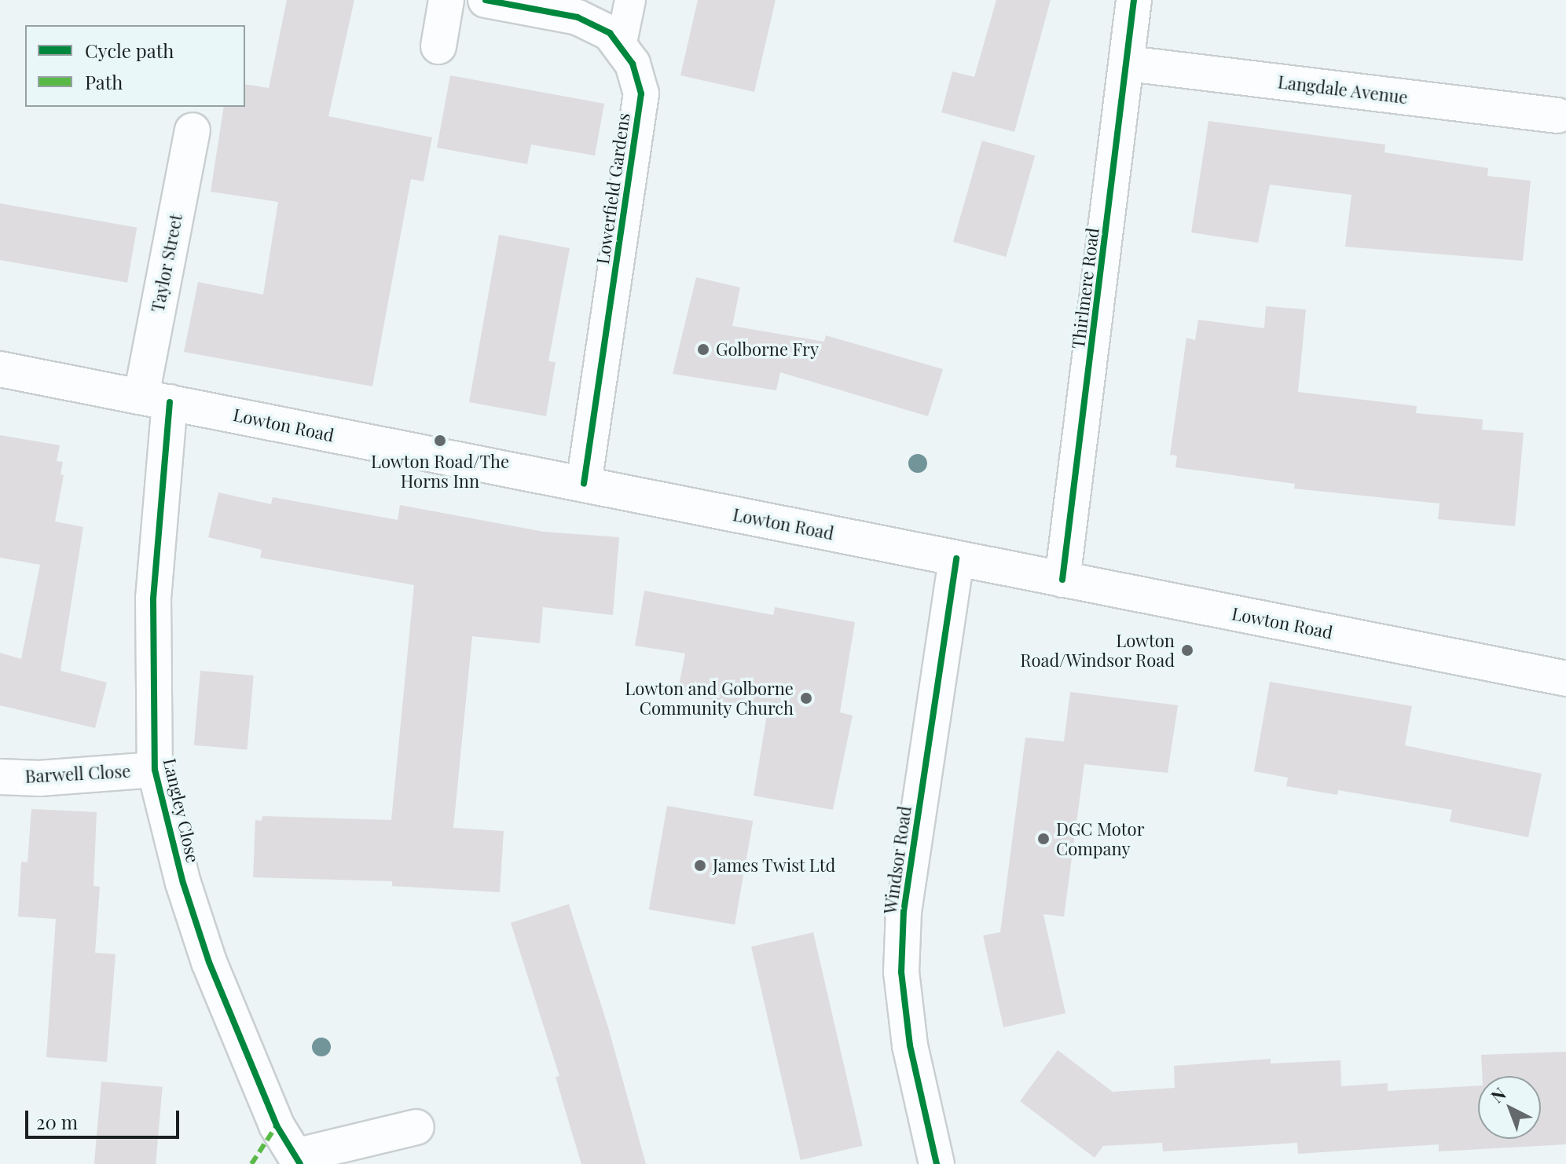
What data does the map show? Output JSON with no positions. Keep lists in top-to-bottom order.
{
  "streets": {
    "street": [
      "Langdale Avenue",
      "Lowerfield Gardens",
      "Taylor Street",
      "Thirlmere Road",
      "Lowton Road",
      "Barwell Close",
      "Langley Close",
      "Windsor Road"
    ]
  },
  "crossings": [
    ["Langdale Avenue", "Thirlmere Road"],
    ["Lowerfield Gardens", "Lowton Road"],
    ["Taylor Street", "Lowton Road"],
    ["Taylor Street", "Langley Close"],
    ["Thirlmere Road", "Lowton Road"],
    ["Lowton Road", "Langley Close"],
    ["Lowton Road", "Windsor Road"],
    ["Barwell Close", "Langley Close"]
  ],
  "places": [
    "Golborne Fry",
    "Lowton Road/The Horns Inn",
    "Lowton Road/Windsor Road",
    "Lowton and Golborne Community Church",
    "DGC Motor Company",
    "James Twist Ltd"
  ],
  "legend": ["Cycle path", "Path"],
  "scale_bar": "20 m",
  "north": "top left"
}
